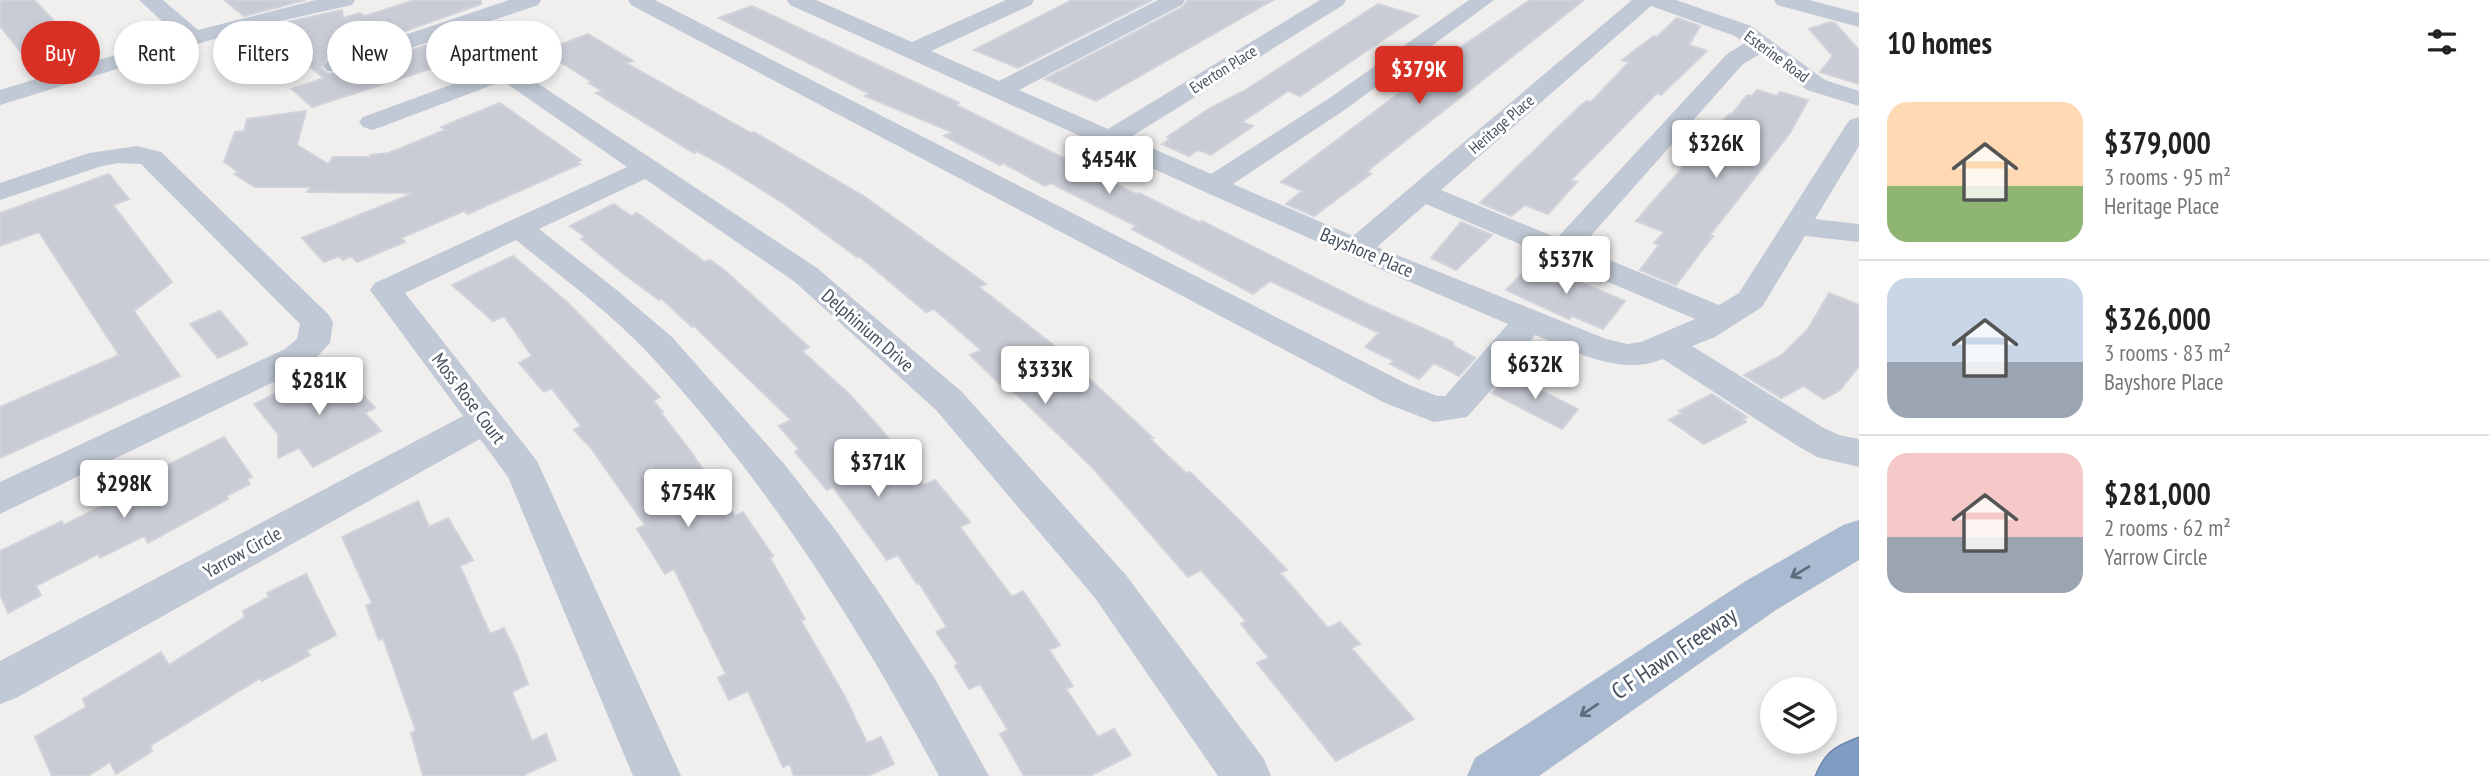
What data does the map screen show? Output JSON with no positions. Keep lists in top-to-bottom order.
{
  "streets": {
    "main road": ["C F Hawn Freeway"],
    "street": [
      "Esterine Road",
      "Everton Place",
      "Heritage Place",
      "Bayshore Place",
      "Delphinium Drive",
      "Moss Rose Court",
      "Yarrow Circle"
    ]
  },
  "crossings": [
    ["Everton Place", "Bayshore Place"],
    ["Heritage Place", "Bayshore Place"],
    ["Delphinium Drive", "Moss Rose Court"],
    ["Moss Rose Court", "Yarrow Circle"]
  ],
  "one_way": ["C F Hawn Freeway"],
  "page": {
    "heading": "10 homes",
    "chip": [
      "Buy",
      "Rent",
      "Filters",
      "New",
      "Apartment"
    ],
    "price": [
      "$379K",
      "$326K",
      "$454K",
      "$537K",
      "$632K",
      "$333K",
      "$281K",
      "$371K",
      "$298K",
      "$754K"
    ],
    "list": [
      {
        "name": "$379,000",
        "note": "3 rooms · 95 m² · Heritage Place"
      },
      {
        "name": "$326,000",
        "note": "3 rooms · 83 m² · Bayshore Place"
      },
      {
        "name": "$281,000",
        "note": "2 rooms · 62 m² · Yarrow Circle"
      }
    ]
  }
}
